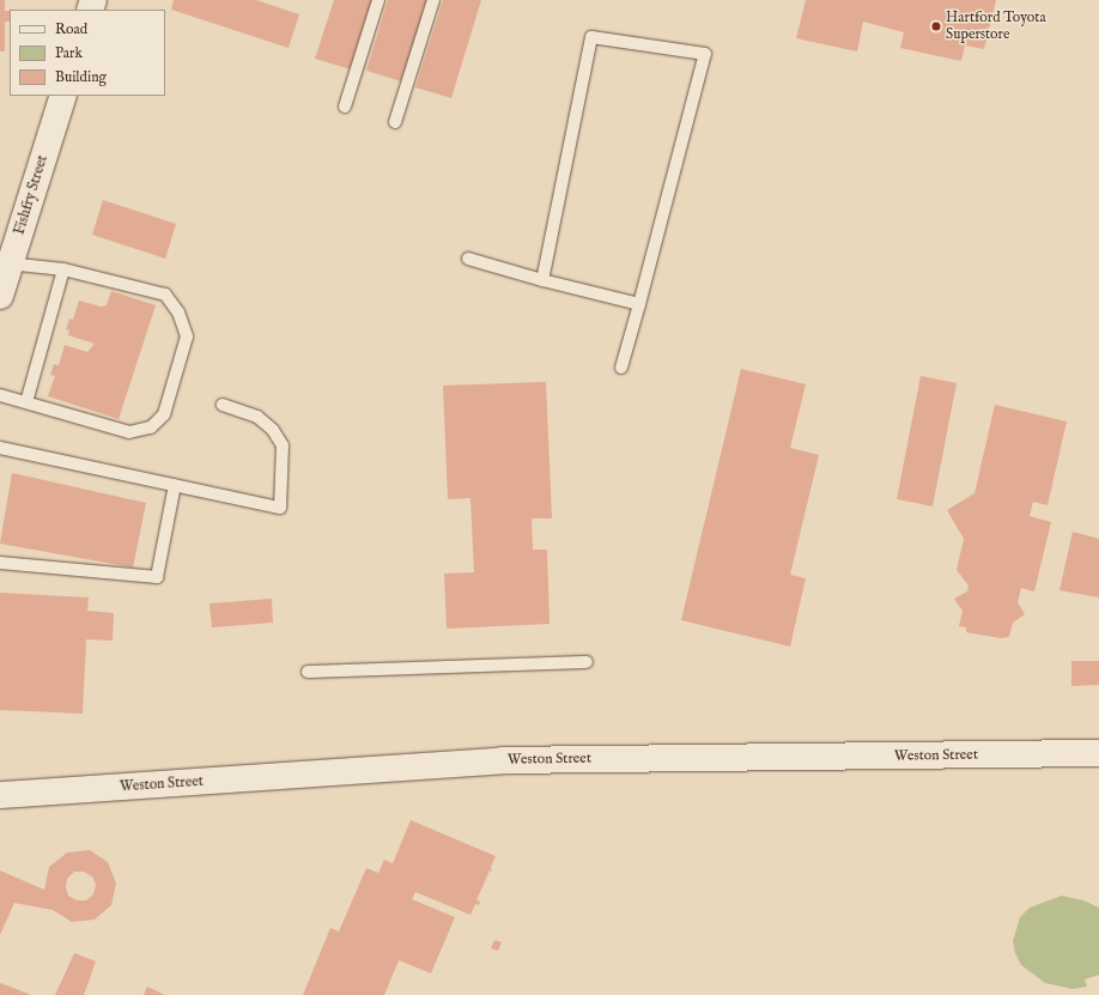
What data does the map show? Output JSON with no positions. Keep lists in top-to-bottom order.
{
  "streets": {
    "street": ["Fishfry Street", "Weston Street"]
  },
  "places": ["Hartford Toyota Superstore"],
  "legend": ["Road", "Park", "Building"]
}
